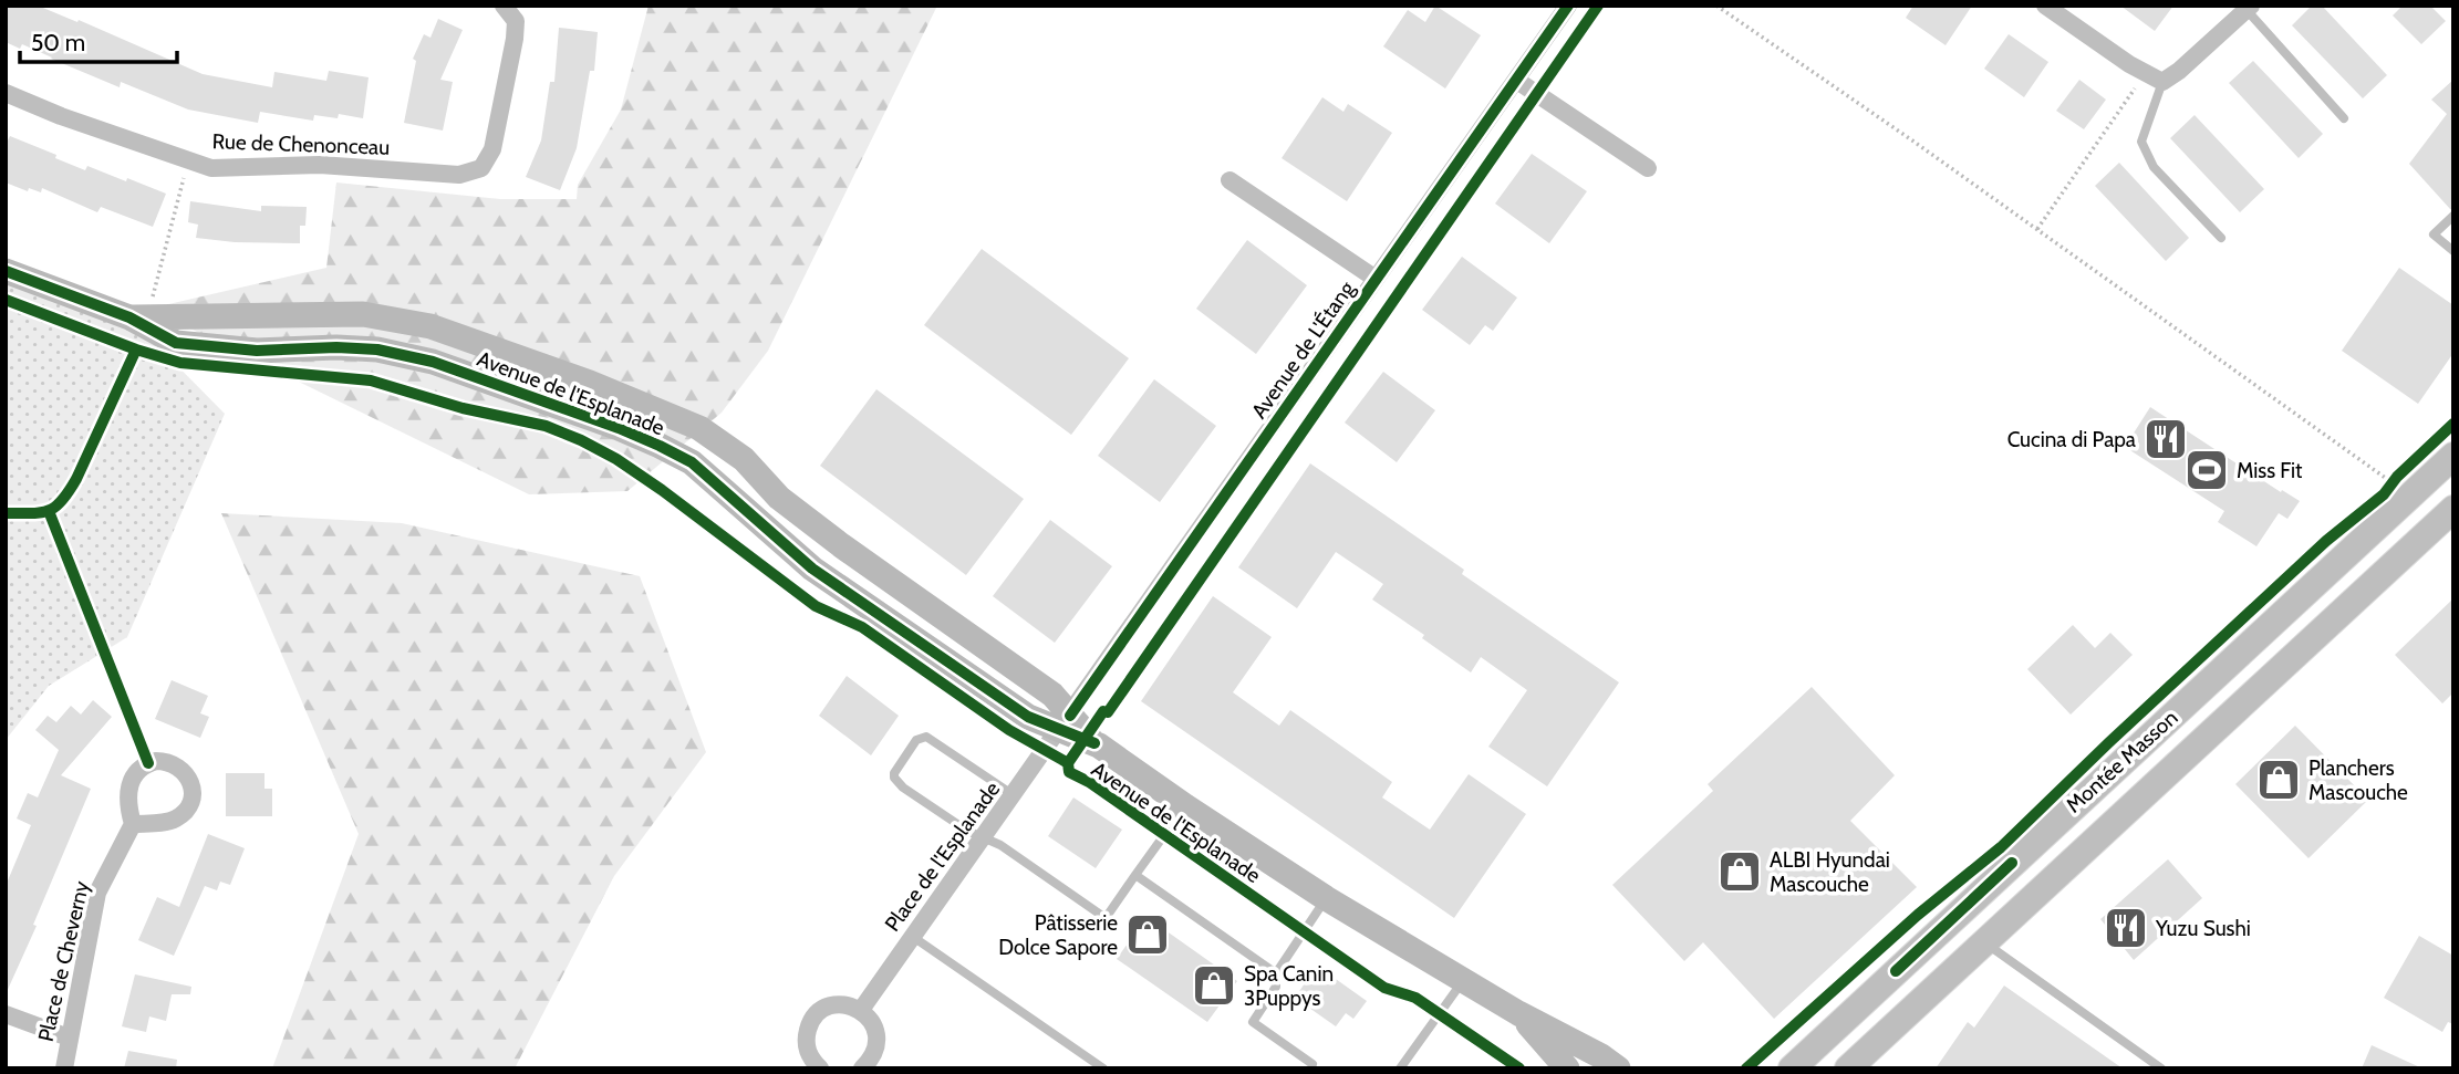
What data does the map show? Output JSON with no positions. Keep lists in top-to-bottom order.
{
  "streets": {
    "main road": ["Montée Masson"],
    "street": [
      "Rue de Chenonceau",
      "Avenue de L'Étang",
      "Avenue de l'Esplanade",
      "Place de l'Esplanade",
      "Place de Cheverny"
    ]
  },
  "crossings": [
    ["Avenue de L'Étang", "Avenue de l'Esplanade"],
    ["Avenue de L'Étang", "Place de l'Esplanade"],
    ["Avenue de l'Esplanade", "Place de l'Esplanade"]
  ],
  "places": {
    "restaurant": ["Cucina di Papa", "Yuzu Sushi"],
    "sports": ["Miss Fit"],
    "shop": [
      "Planchers Mascouche",
      "ALBI Hyundai Mascouche",
      "Pâtisserie Dolce Sapore",
      "Spa Canin 3Puppys"
    ]
  },
  "scale_bar": "50 m"
}
